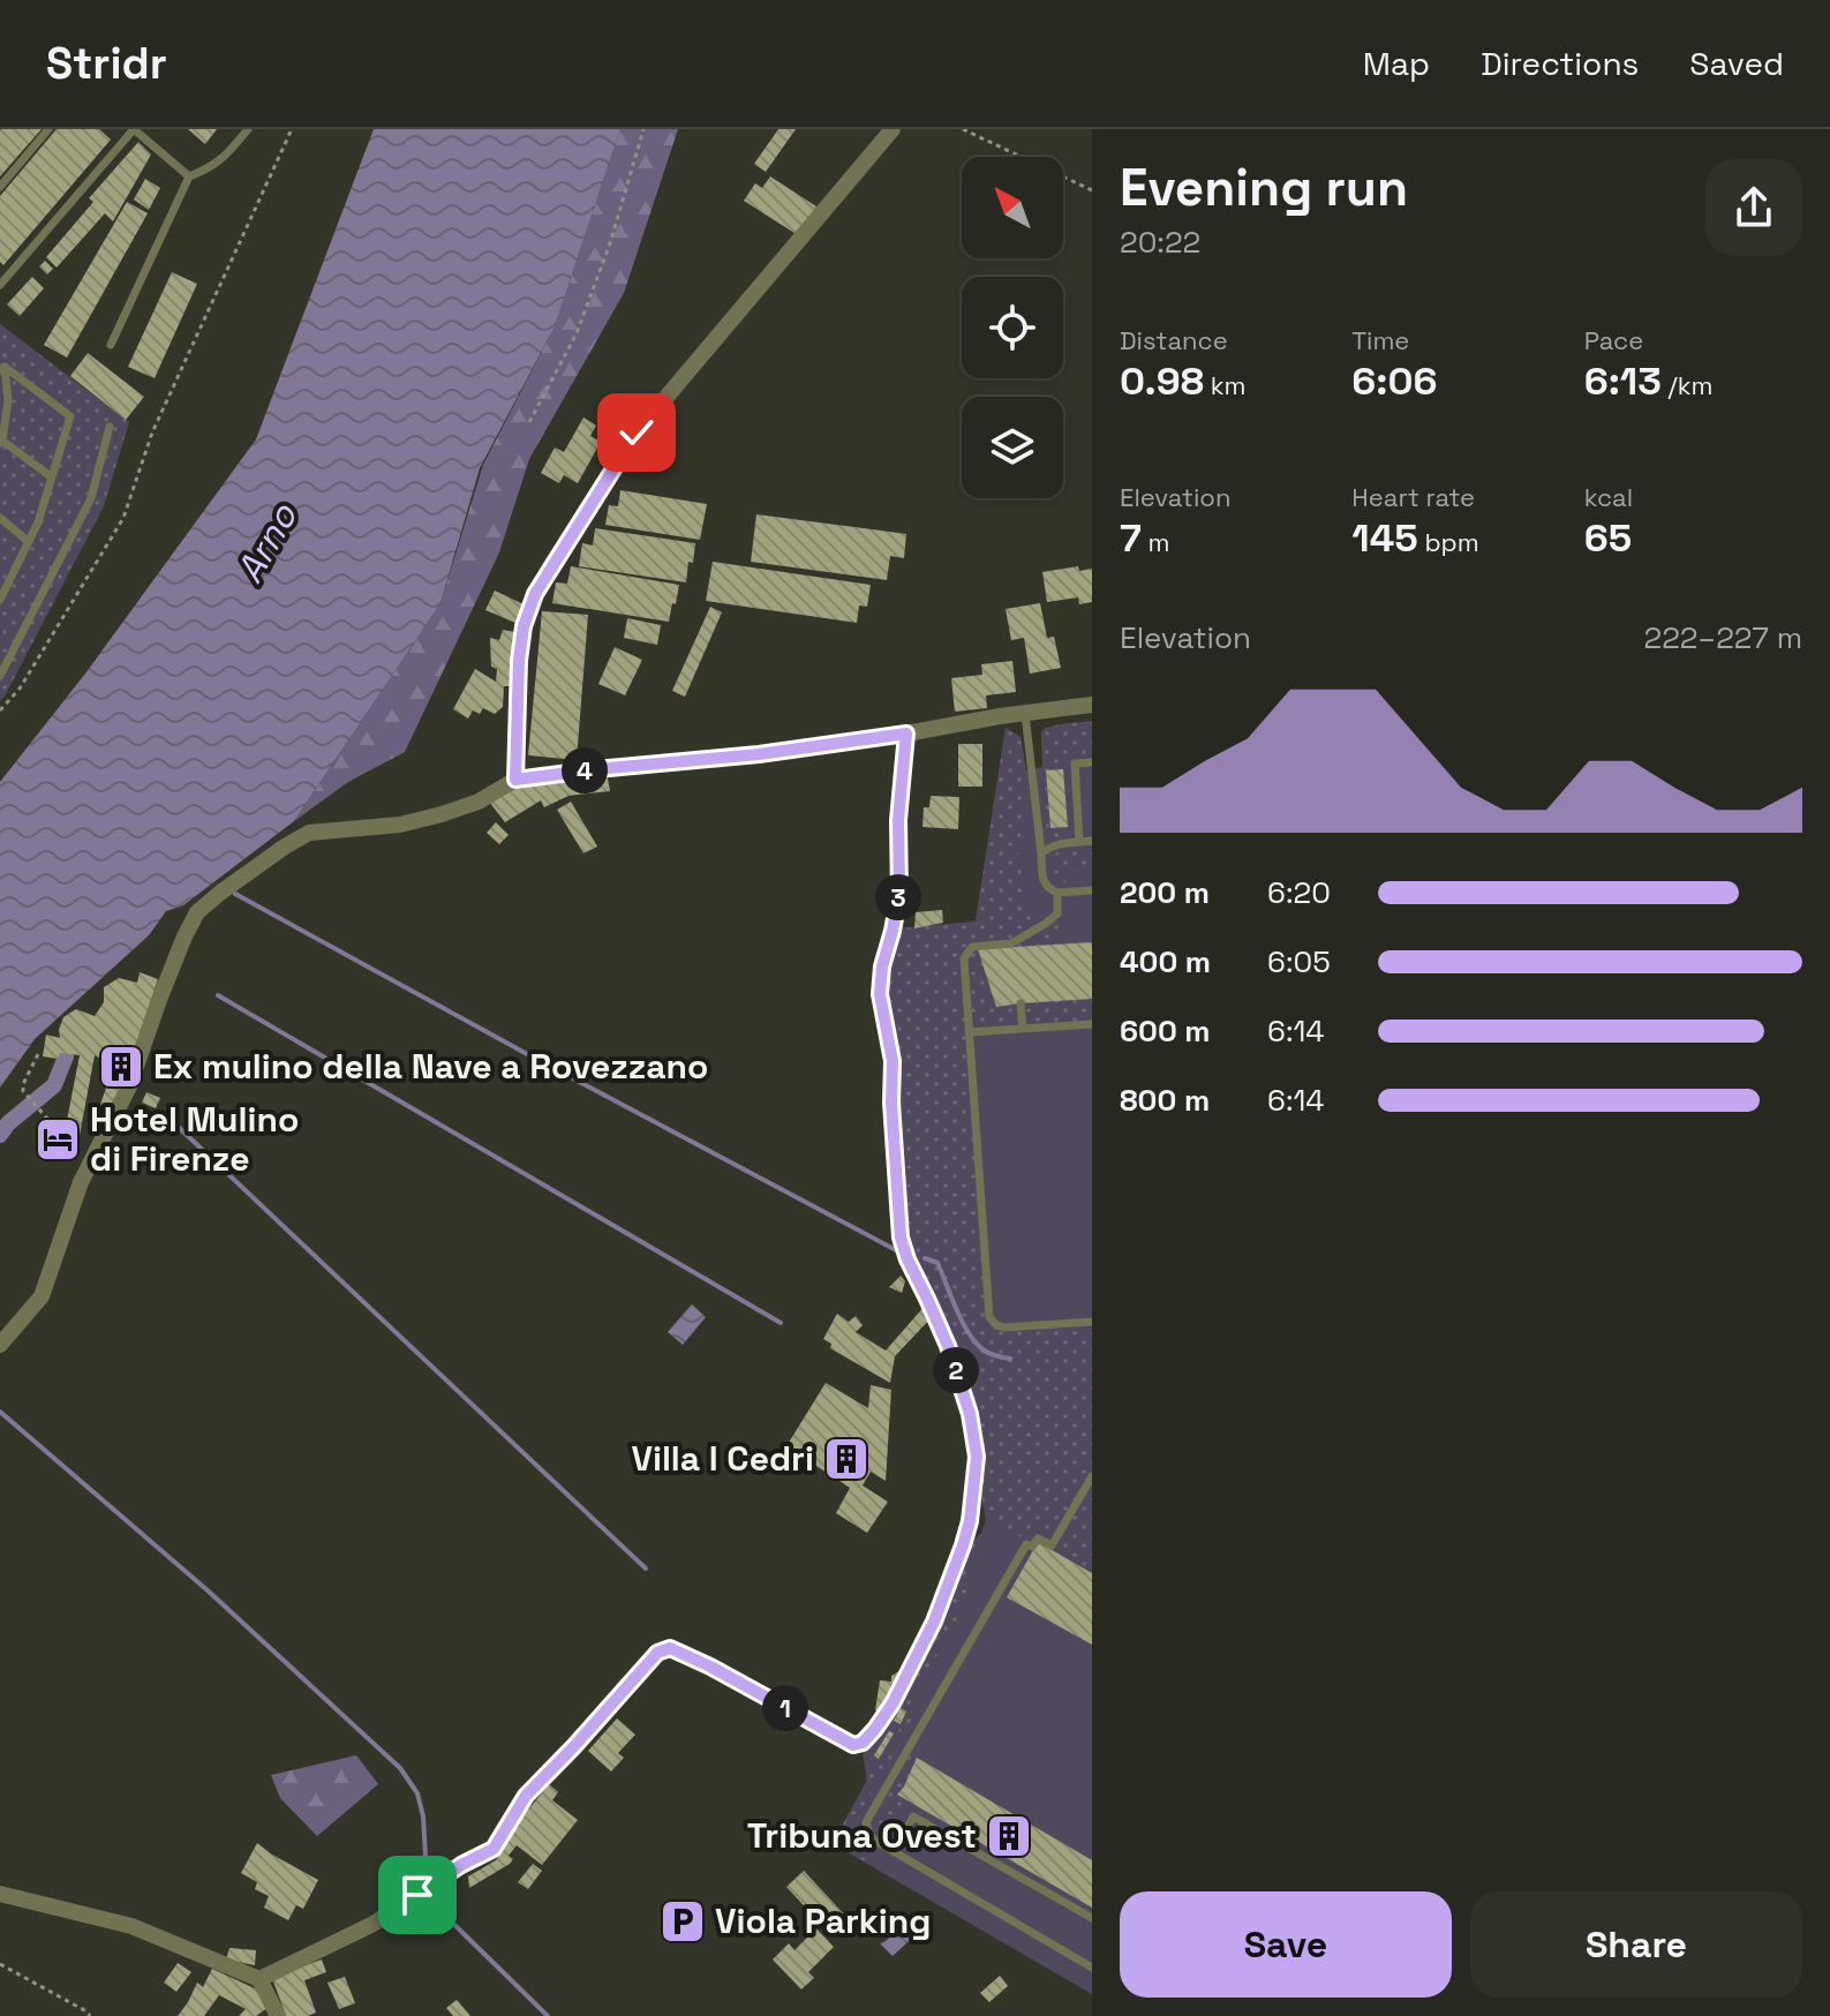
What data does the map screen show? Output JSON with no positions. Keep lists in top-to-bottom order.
{
  "water": ["Arno"],
  "places": {
    "building": ["Ex mulino della Nave a Rovezzano", "Villa I Cedri", "Tribuna Ovest"],
    "hotel": ["Hotel Mulino di Firenze"],
    "parking": ["Viola Parking"]
  },
  "north": "top left",
  "page": {
    "header": "Stridr",
    "nav": ["Map", "Directions", "Saved"],
    "heading": ["Evening run", "20:22"],
    "stats": [
      ["Distance", "0.98 km"],
      ["Time", "6:06"],
      ["Pace", "6:13 /km"],
      ["Elevation", "7 m"],
      ["Heart rate", "145 bpm"],
      ["kcal", "65"]
    ],
    "chart": ["Elevation", "222–227 m"],
    "pins": [
      "4",
      "3",
      "2",
      "1"
    ],
    "list": [
      {
        "name": "200 m",
        "note": "6:20"
      },
      {
        "name": "400 m",
        "note": "6:05"
      },
      {
        "name": "600 m",
        "note": "6:14"
      },
      {
        "name": "800 m",
        "note": "6:14"
      }
    ],
    "buttons": ["Save", "Share"]
  }
}
